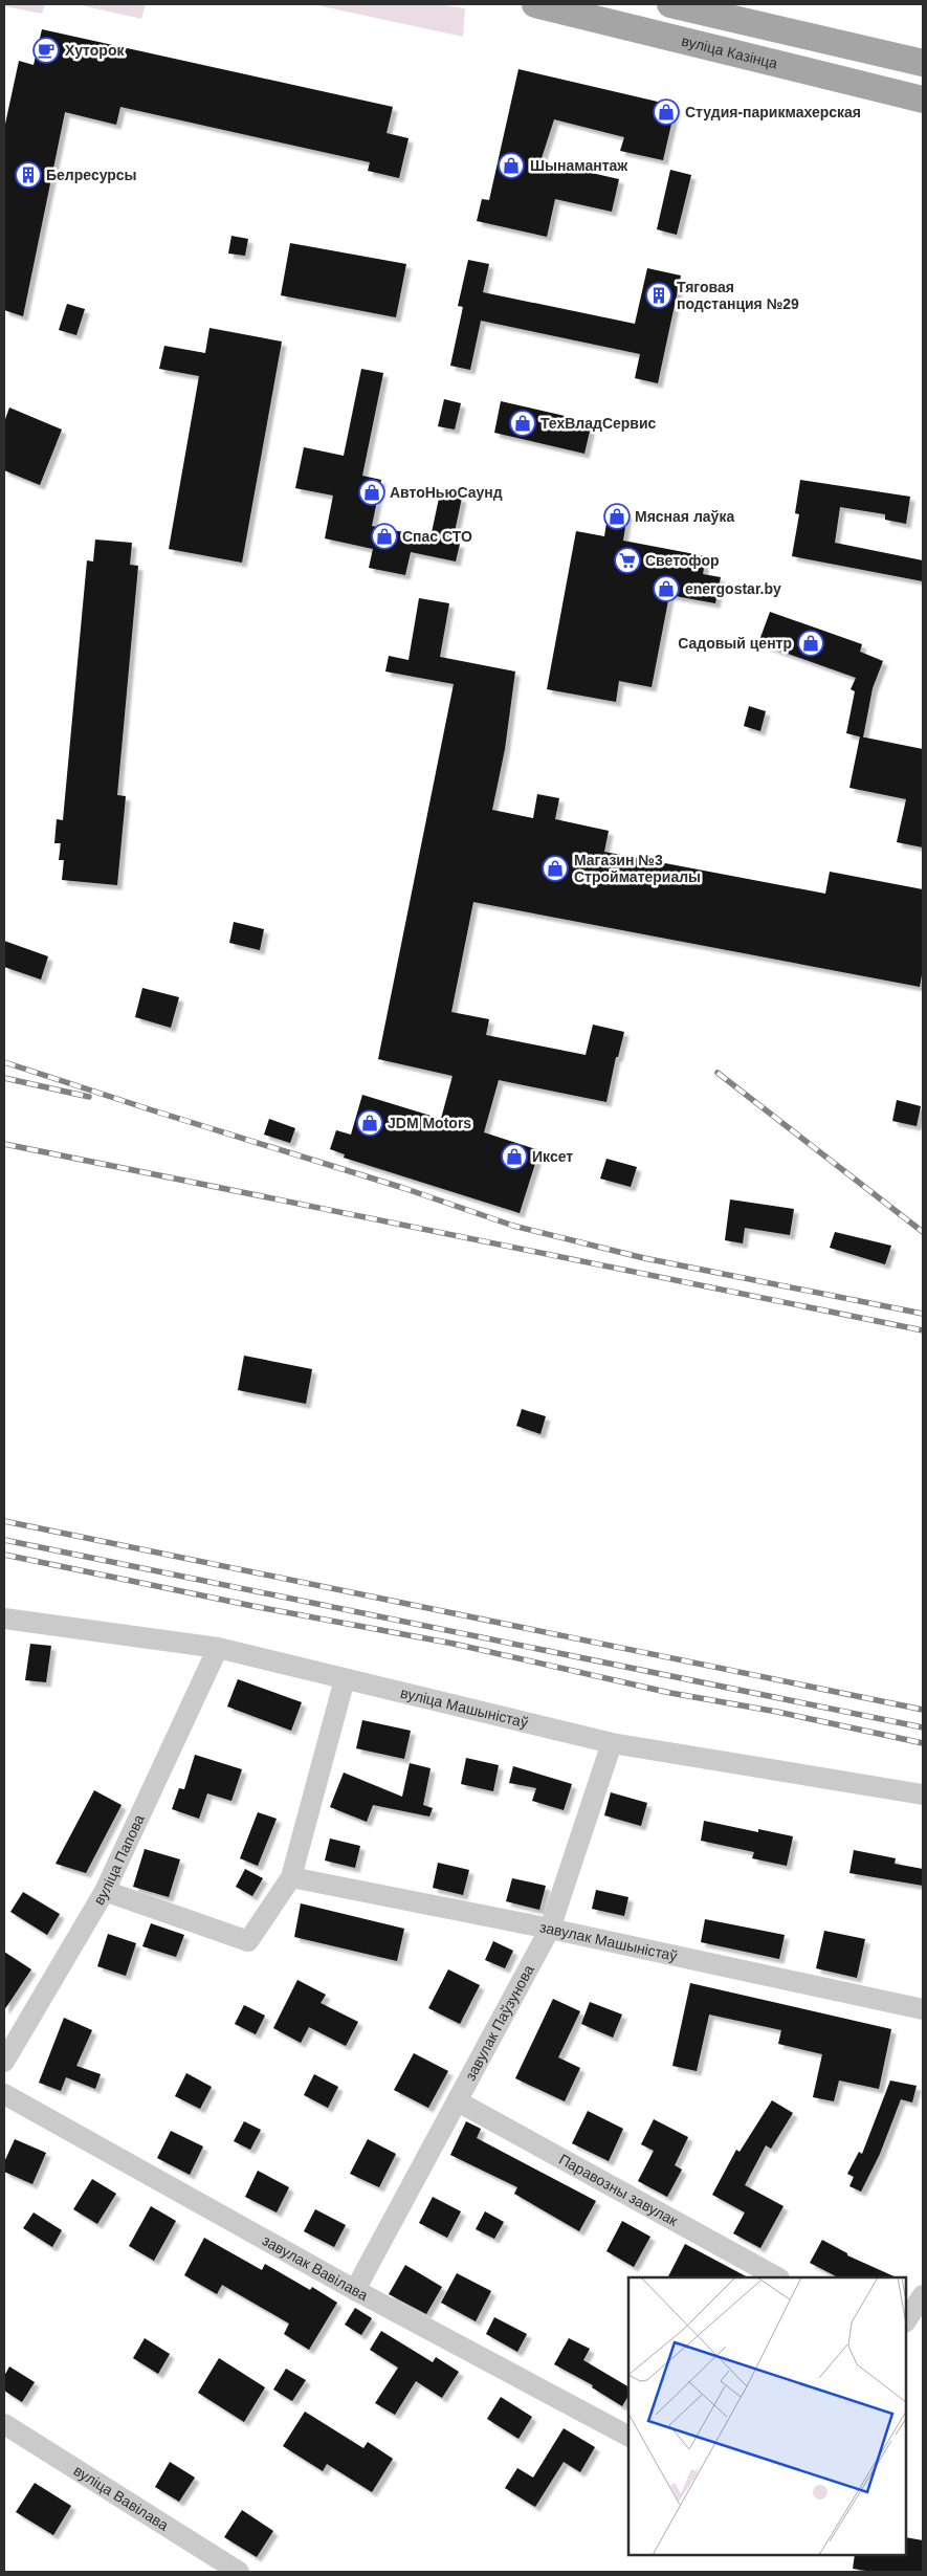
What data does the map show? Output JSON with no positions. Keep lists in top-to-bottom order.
{
  "streets": {
    "main road": ["вуліца Казінца"],
    "street": [
      "вуліца Машыністаў",
      "вуліца Папова",
      "завулак Машыністаў",
      "завулак Паўзунова",
      "Паравозны завулак",
      "завулак Вавілава",
      "вуліца Вавілава"
    ]
  },
  "crossings": [
    ["вуліца Машыністаў", "вуліца Папова"],
    ["вуліца Машыністаў", "завулак Паўзунова"],
    ["завулак Машыністаў", "завулак Паўзунова"],
    ["завулак Паўзунова", "Паравозны завулак"],
    ["завулак Паўзунова", "завулак Вавілава"]
  ],
  "places": {
    "cafe": ["Хуторок"],
    "shop": [
      "Студия-парикмахерская",
      "Шынамантаж",
      "ТехВладСервис",
      "АвтоНьюСаунд",
      "Мясная лаўка",
      "Спас СТО",
      "energostar.by",
      "Садовый центр",
      "Магазин №3 Стройматериалы",
      "JDM Motors",
      "Иксет"
    ],
    "building": ["Белресурсы", "Тяговая подстанция №29"],
    "supermarket": ["Светофор"]
  }
}
